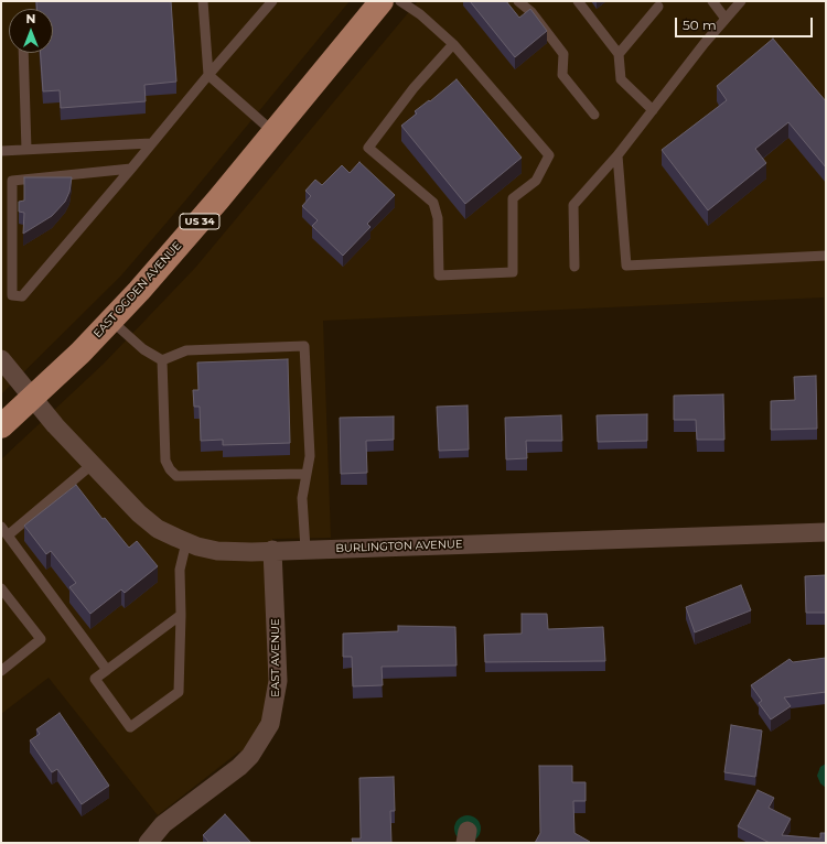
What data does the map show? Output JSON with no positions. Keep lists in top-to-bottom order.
{
  "streets": {
    "main road": ["US 34", "EAST OGDEN AVENUE"],
    "street": ["BURLINGTON AVENUE", "EAST AVENUE"]
  },
  "crossings": [
    ["EAST OGDEN AVENUE", "BURLINGTON AVENUE"],
    ["BURLINGTON AVENUE", "EAST AVENUE"]
  ],
  "scale_bar": "50 m",
  "north": "top"
}
